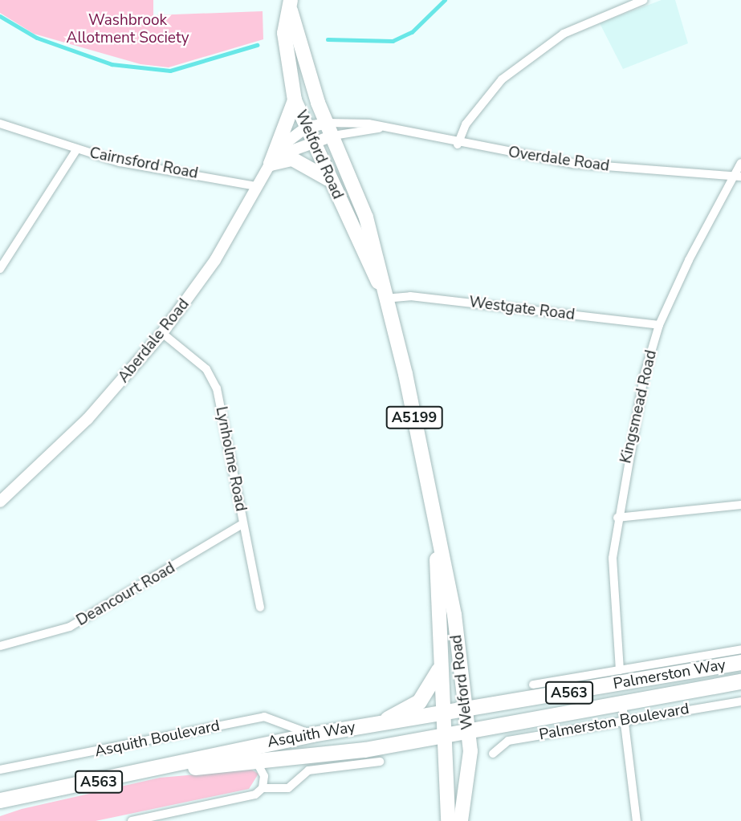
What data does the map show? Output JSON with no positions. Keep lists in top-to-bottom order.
{
  "streets": {
    "highway": ["Palmerston Way", "A563", "Asquith Way"],
    "main road": ["Welford Road", "A5199"],
    "street": [
      "Overdale Road",
      "Cairnsford Road",
      "Westgate Road",
      "Aberdale Road",
      "Kingsmead Road",
      "Lynholme Road",
      "Deancourt Road",
      "Palmerston Boulevard",
      "Asquith Boulevard"
    ]
  },
  "crossings": [
    ["Welford Road", "Overdale Road"],
    ["Welford Road", "Westgate Road"],
    ["Welford Road", "Aberdale Road"],
    ["Welford Road", "Palmerston Way"],
    ["Welford Road", "A563"],
    ["Welford Road", "Asquith Way"],
    ["Overdale Road", "Kingsmead Road"],
    ["Cairnsford Road", "Aberdale Road"],
    ["Westgate Road", "Kingsmead Road"],
    ["Aberdale Road", "Lynholme Road"],
    ["Lynholme Road", "Deancourt Road"],
    ["Palmerston Way", "Asquith Way"],
    ["A563", "Asquith Way"],
    ["Asquith Way", "Asquith Boulevard"]
  ],
  "parks": ["Washbrook Allotment Society"]
}
